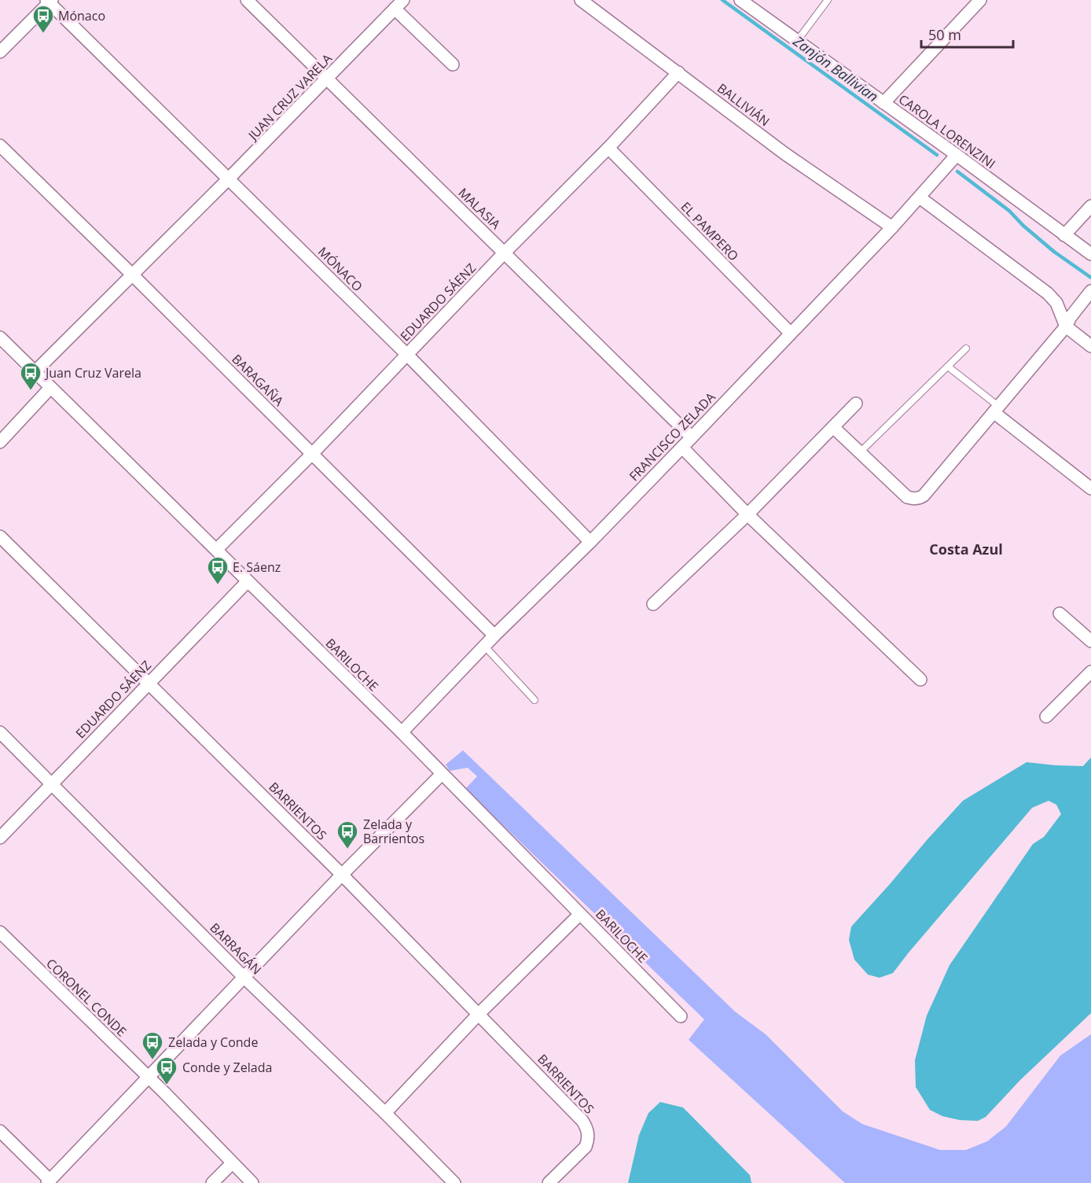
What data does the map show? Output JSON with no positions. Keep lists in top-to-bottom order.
{
  "streets": {
    "street": [
      "JUAN CRUZ VARELA",
      "BALLIVIÁN",
      "CAROLA LORENZINI",
      "MALASIA",
      "EL PAMPERO",
      "MÓNACO",
      "EDUARDO SÁENZ",
      "BARAGAÑA",
      "FRANCISCO ZELADA",
      "BARILOCHE",
      "BARRIENTOS",
      "BARRAGÁN",
      "CORONEL CONDE"
    ]
  },
  "crossings": [
    ["JUAN CRUZ VARELA", "MALASIA"],
    ["JUAN CRUZ VARELA", "MÓNACO"],
    ["JUAN CRUZ VARELA", "BARAGAÑA"],
    ["JUAN CRUZ VARELA", "BARILOCHE"],
    ["BALLIVIÁN", "EDUARDO SÁENZ"],
    ["BALLIVIÁN", "FRANCISCO ZELADA"],
    ["CAROLA LORENZINI", "FRANCISCO ZELADA"],
    ["MALASIA", "EDUARDO SÁENZ"],
    ["MALASIA", "FRANCISCO ZELADA"],
    ["EL PAMPERO", "EDUARDO SÁENZ"],
    ["EL PAMPERO", "FRANCISCO ZELADA"],
    ["MÓNACO", "EDUARDO SÁENZ"],
    ["MÓNACO", "FRANCISCO ZELADA"],
    ["EDUARDO SÁENZ", "BARAGAÑA"],
    ["EDUARDO SÁENZ", "BARILOCHE"],
    ["EDUARDO SÁENZ", "BARRIENTOS"],
    ["EDUARDO SÁENZ", "BARRAGÁN"],
    ["BARAGAÑA", "FRANCISCO ZELADA"],
    ["FRANCISCO ZELADA", "BARILOCHE"]
  ],
  "districts": ["Costa Azul"],
  "water": ["Zanjón Ballivian"],
  "places": {
    "bus stop": [
      "Mónaco",
      "Juan Cruz Varela",
      "E. Sáenz",
      "Zelada y Barrientos",
      "Zelada y Conde",
      "Conde y Zelada"
    ]
  },
  "scale_bar": "50 m"
}
